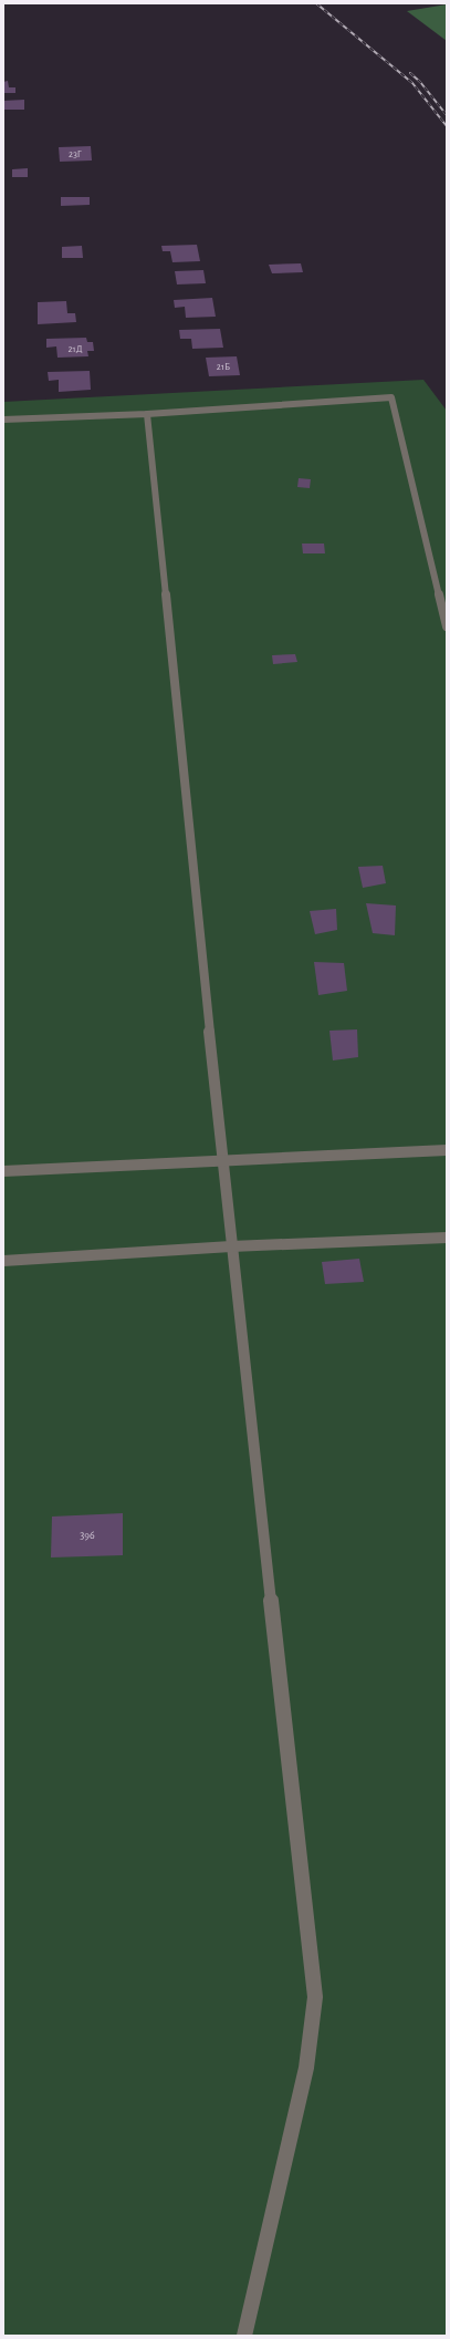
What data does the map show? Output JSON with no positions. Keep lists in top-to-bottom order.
{
  "house_numbers": [
    "23Г",
    "21Д",
    "21Б",
    "396"
  ]
}
